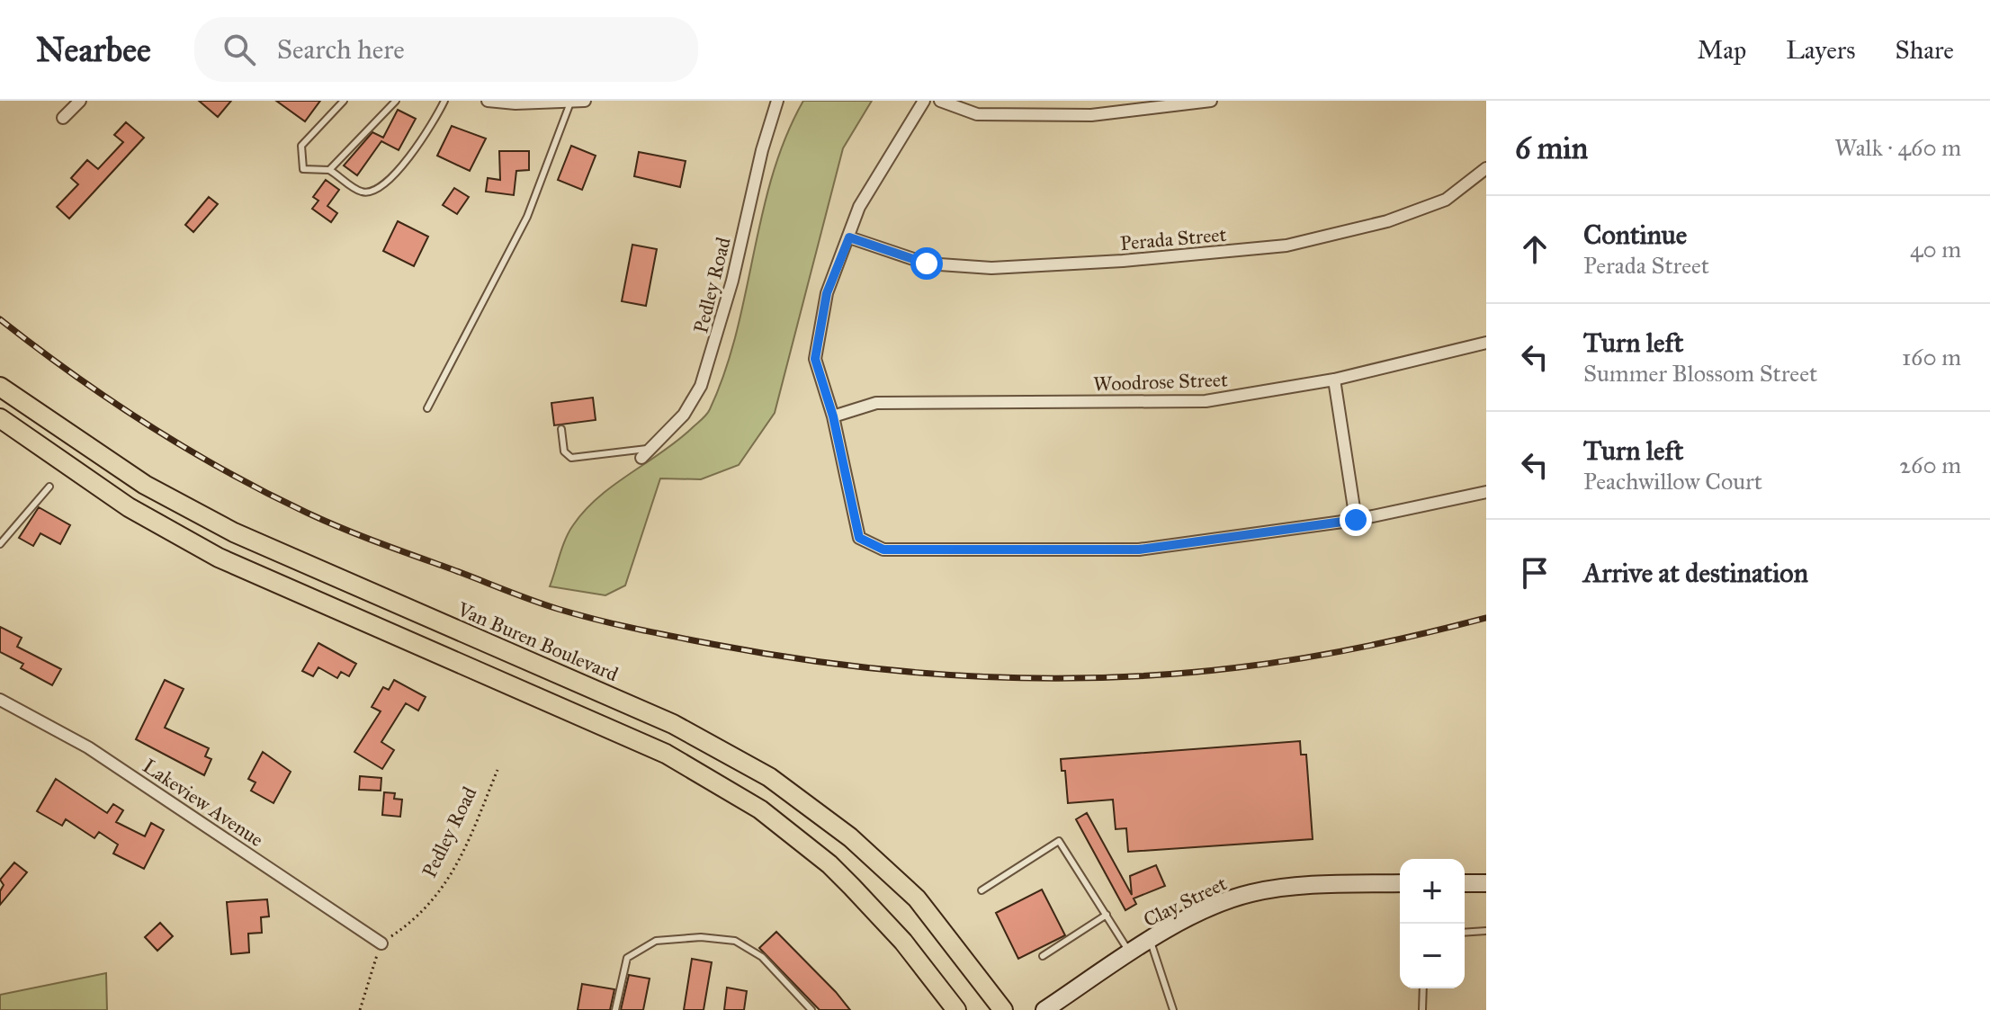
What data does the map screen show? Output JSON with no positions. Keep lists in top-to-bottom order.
{
  "streets": {
    "main road": ["Van Buren Boulevard", "Clay Street"],
    "street": [
      "Perada Street",
      "Pedley Road",
      "Woodrose Street",
      "Lakeview Avenue"
    ]
  },
  "crossings": [
    ["Pedley Road", "Lakeview Avenue"]
  ],
  "page": {
    "header": "Nearbee",
    "search": "Search here",
    "nav": ["Map", "Layers", "Share"],
    "heading": ["6 min", "Walk · 460 m"],
    "list": [
      ["Continue", "Perada Street", "40 m"],
      ["Turn left", "Summer Blossom Street", "160 m"],
      ["Turn left", "Peachwillow Court", "260 m"],
      "Arrive at destination"
    ],
    "map_buttons": ["+", "−"]
  }
}
